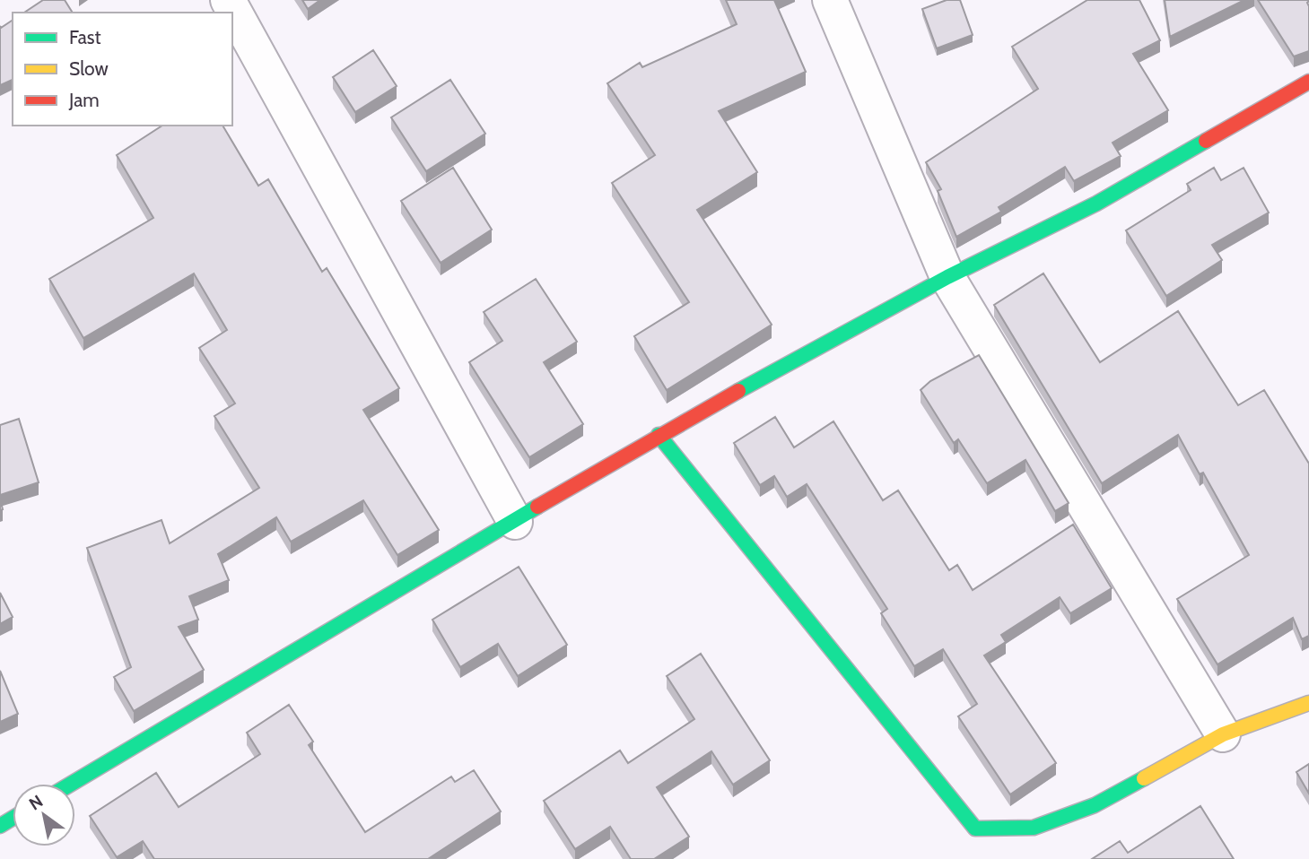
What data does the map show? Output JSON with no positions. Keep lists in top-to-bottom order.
{
  "legend": ["Fast", "Slow", "Jam"],
  "north": "top left"
}
